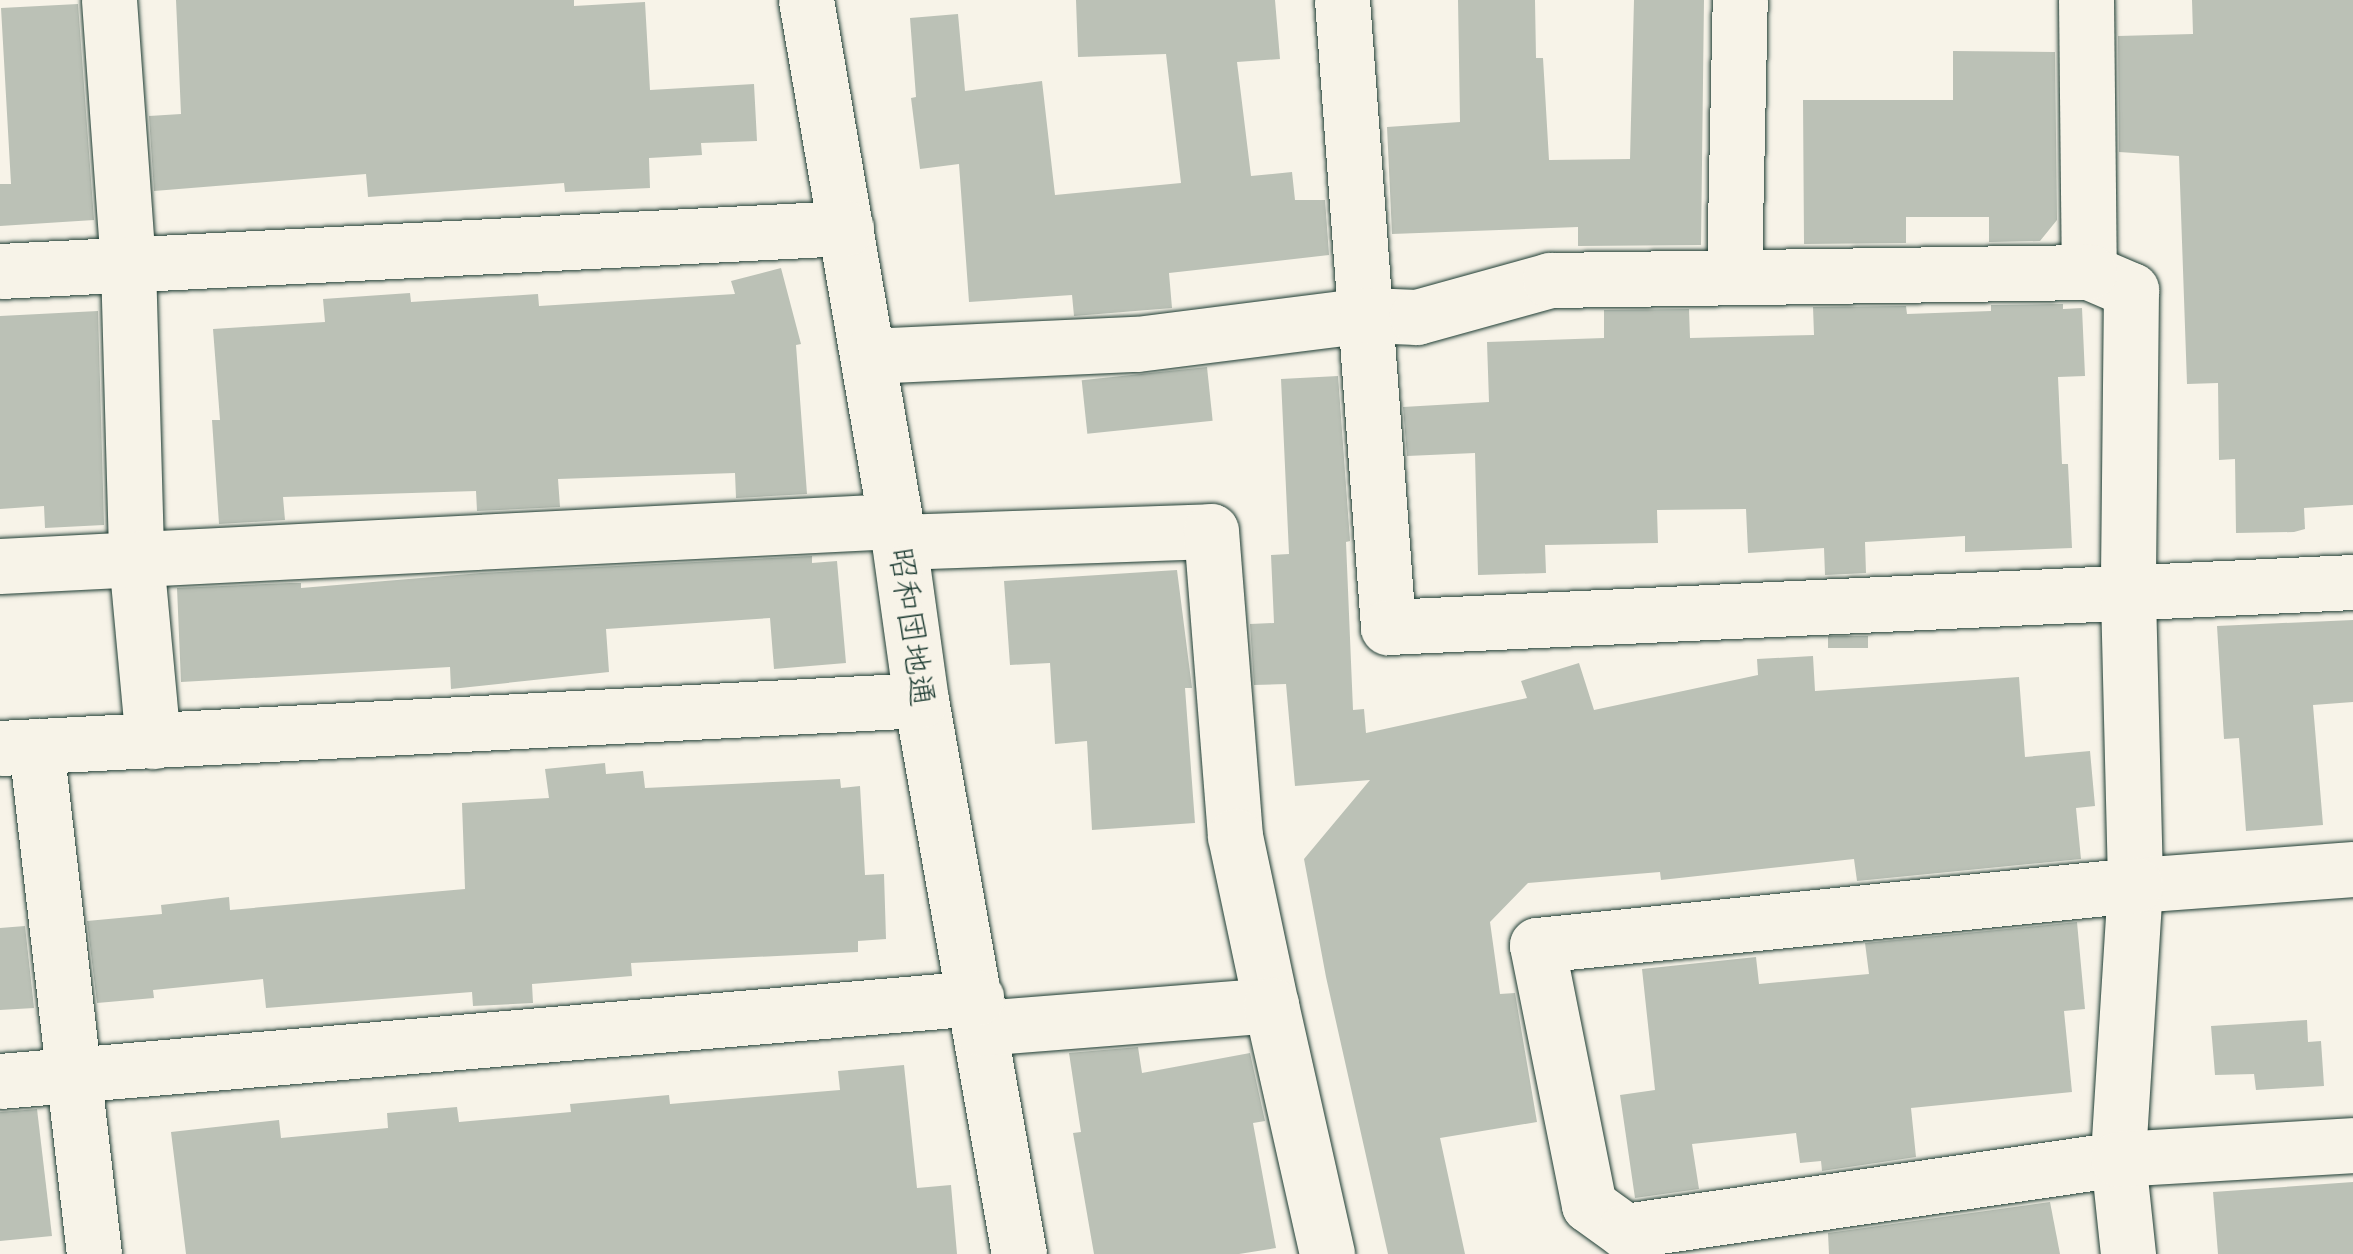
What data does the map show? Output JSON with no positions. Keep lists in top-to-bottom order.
{
  "streets": {
    "street": ["昭和団地通"]
  }
}
